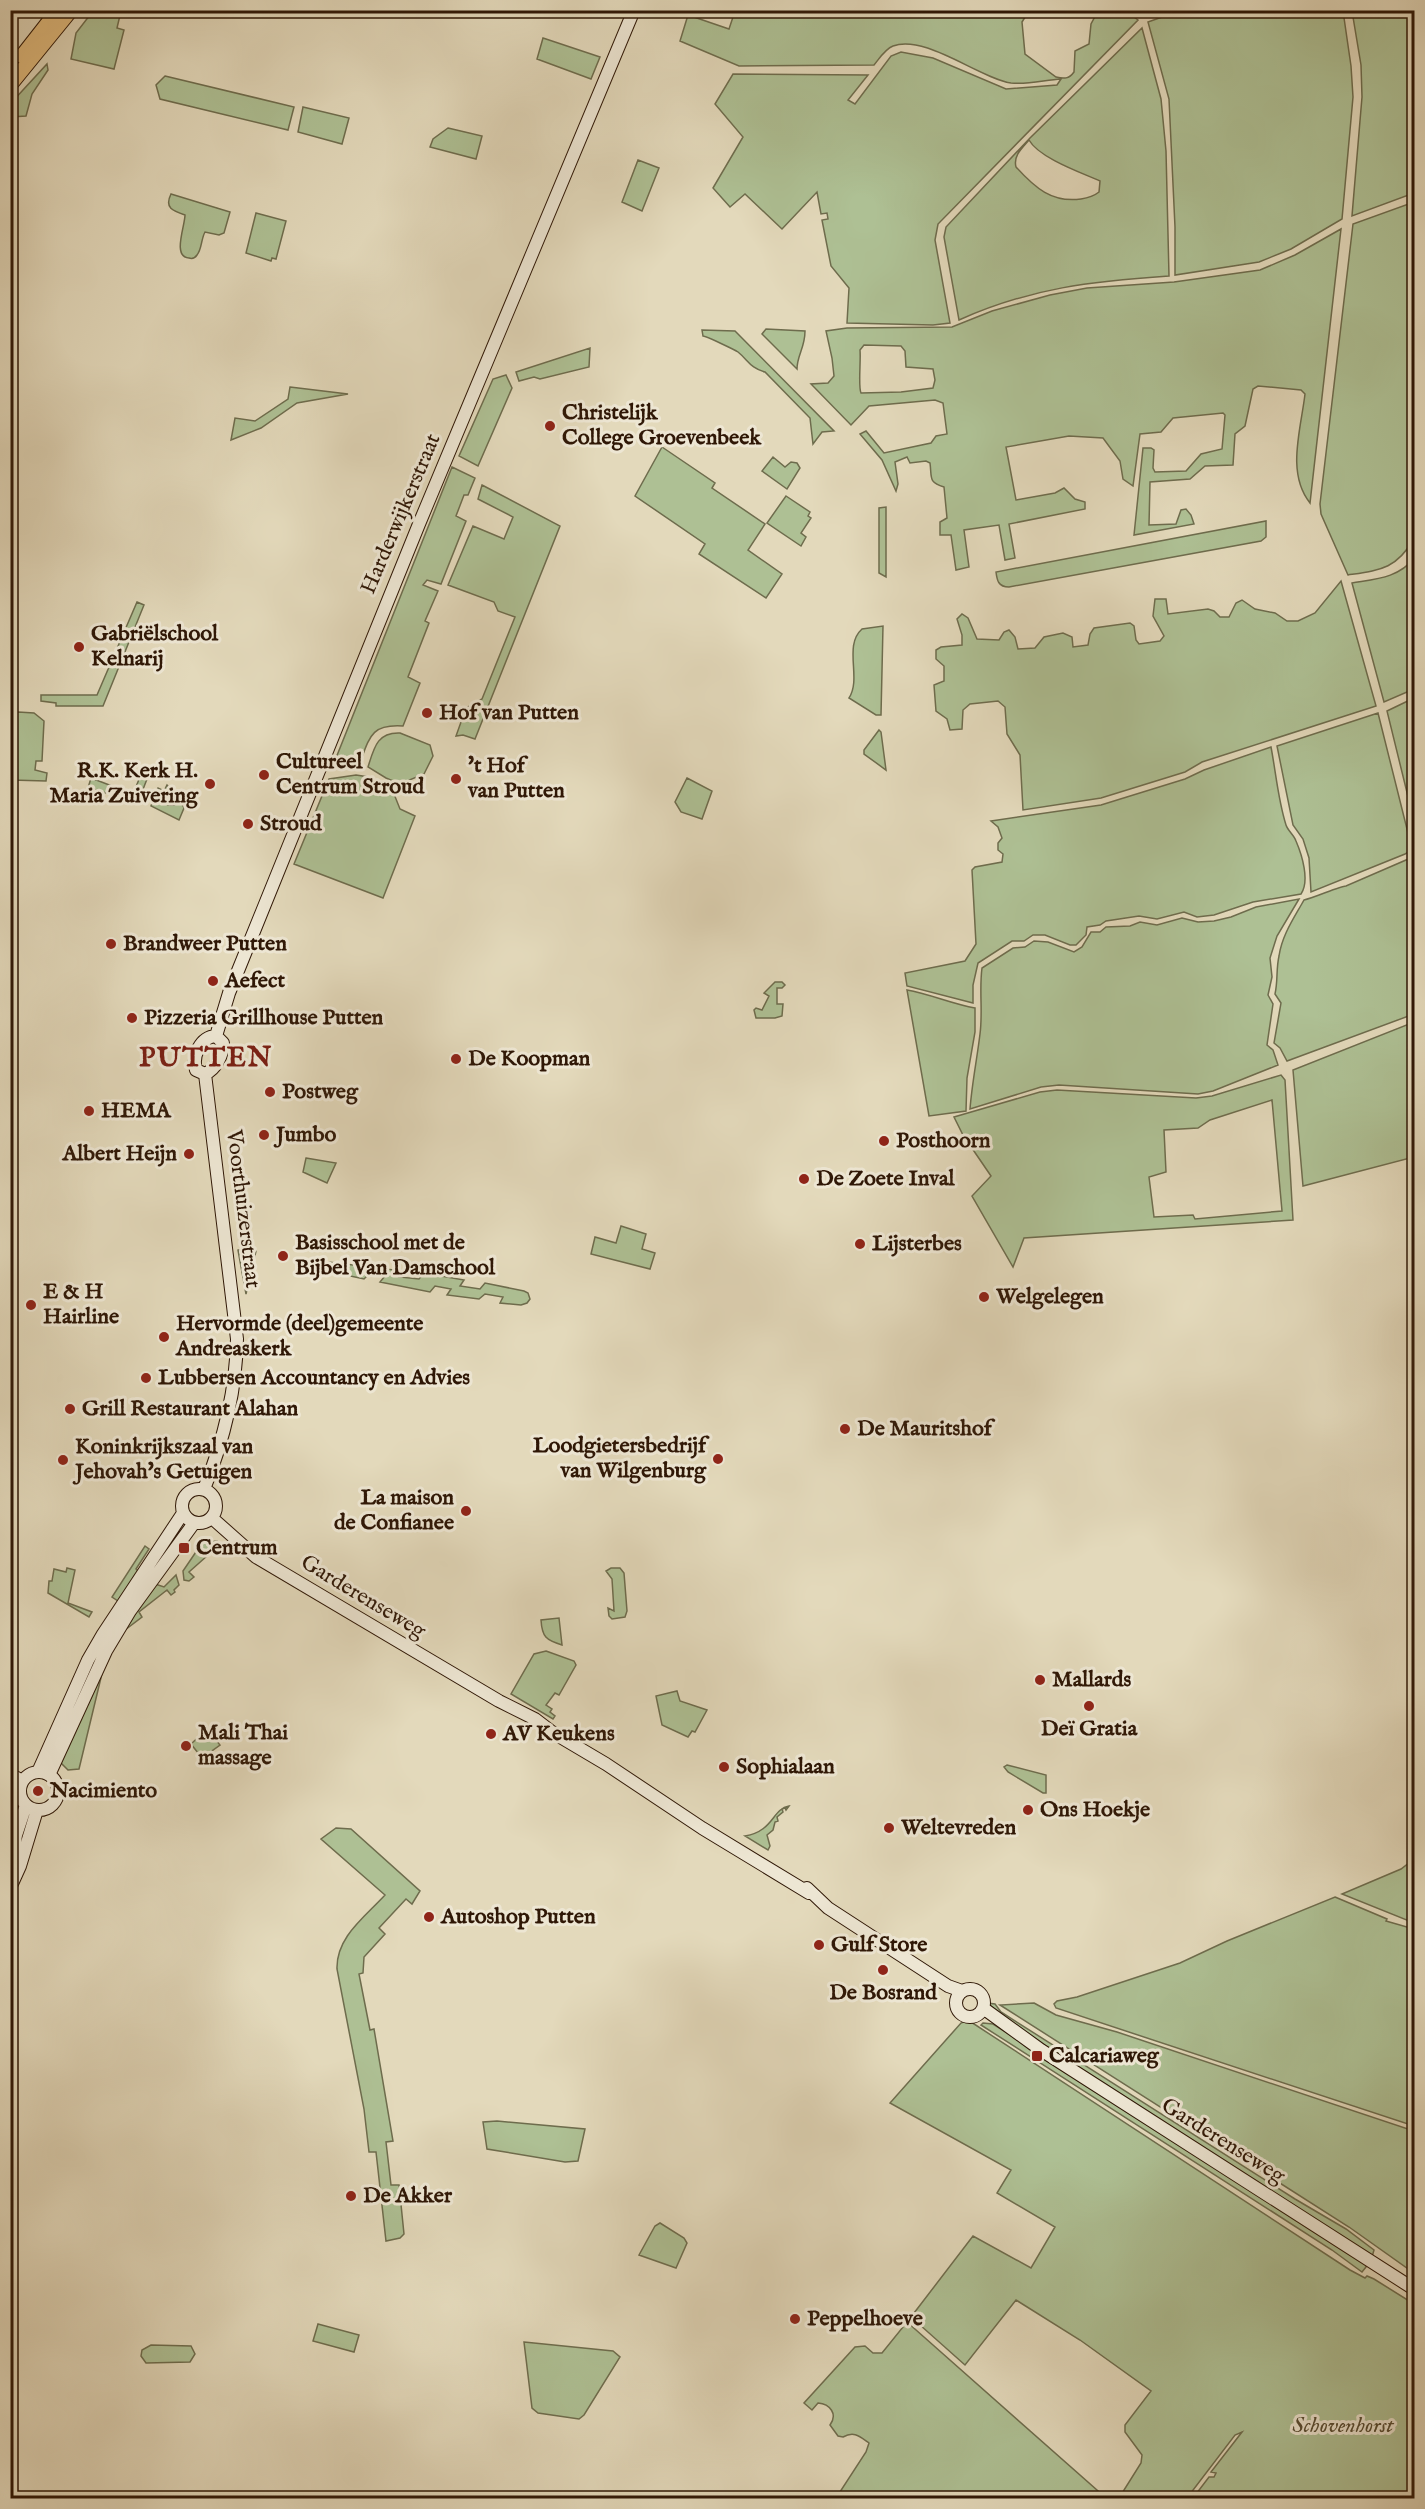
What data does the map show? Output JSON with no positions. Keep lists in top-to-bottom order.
{
  "streets": {
    "main road": ["Harderwijkerstraat", "Voorthuizerstraat", "Garderenseweg"]
  },
  "crossings": [
    ["Harderwijkerstraat", "Voorthuizerstraat"],
    ["Voorthuizerstraat", "Garderenseweg"]
  ],
  "districts": ["PUTTEN"],
  "parks": ["Schovenhorst"],
  "places": {
    "other": [
      "Christelijk College Groevenbeek",
      "Gabriëlschool Kelnarij",
      "Hof van Putten",
      "Cultureel Centrum Stroud",
      "'t Hof van Putten",
      "R.K. Kerk H. Maria Zuivering",
      "Stroud",
      "Brandweer Putten",
      "Aefect",
      "Pizzeria Grillhouse Putten",
      "De Koopman",
      "Postweg",
      "HEMA",
      "Jumbo",
      "Posthoorn",
      "Albert Heijn",
      "De Zoete Inval",
      "Lijsterbes",
      "Basisschool met de Bijbel Van Damschool",
      "Welgelegen",
      "E & H Hairline",
      "Hervormde (deel)gemeente Andreaskerk",
      "Lubbersen Accountancy en Advies",
      "Grill Restaurant Alahan",
      "De Mauritshof",
      "Loodgietersbedrijf van Wilgenburg",
      "Koninkrijkszaal van Jehovah's Getuigen",
      "La maison de Confianee",
      "Mallards",
      "Deï Gratia",
      "AV Keukens",
      "Mali Thai massage",
      "Sophialaan",
      "Nacimiento",
      "Ons Hoekje",
      "Weltevreden",
      "Autoshop Putten",
      "Gulf Store",
      "De Bosrand",
      "De Akker",
      "Peppelhoeve"
    ],
    "transit": ["Centrum", "Calcariaweg"]
  }
}
